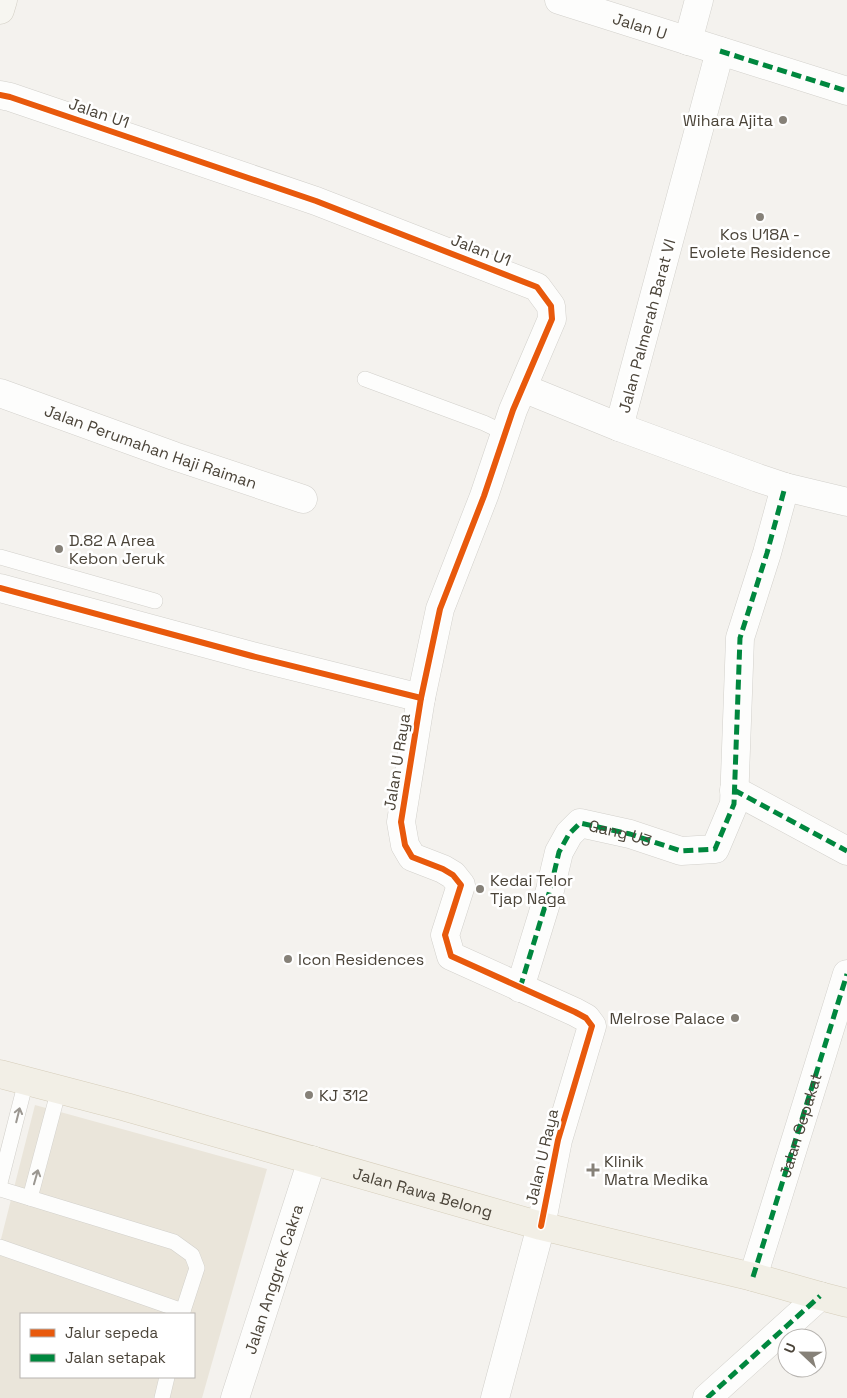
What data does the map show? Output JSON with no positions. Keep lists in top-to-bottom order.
{
  "streets": {
    "main road": ["Jalan Rawa Belong"],
    "street": [
      "Jalan U",
      "Jalan U1",
      "Jalan Palmerah Barat VI",
      "Jalan Perumahan Haji Raiman",
      "Jalan U Raya",
      "Gang U3",
      "Jalan Sepakat",
      "Jalan Anggrek Cakra"
    ]
  },
  "crossings": [
    ["Jalan U", "Jalan Palmerah Barat VI"],
    ["Jalan U1", "Jalan U Raya"],
    ["Jalan U Raya", "Gang U3"],
    ["Jalan U Raya", "Jalan Rawa Belong"],
    ["Jalan Sepakat", "Jalan Rawa Belong"],
    ["Jalan Rawa Belong", "Jalan Anggrek Cakra"]
  ],
  "places": {
    "other": [
      "Wihara Ajita",
      "Kos U18A - Evolete Residence",
      "D.82 A Area Kebon Jeruk",
      "Kedai Telor Tjap Naga",
      "Icon Residences",
      "Melrose Palace",
      "KJ 312"
    ],
    "health": ["Klinik Matra Medika"]
  },
  "legend": ["Jalur sepeda", "Jalan setapak"],
  "north": "left"
}
